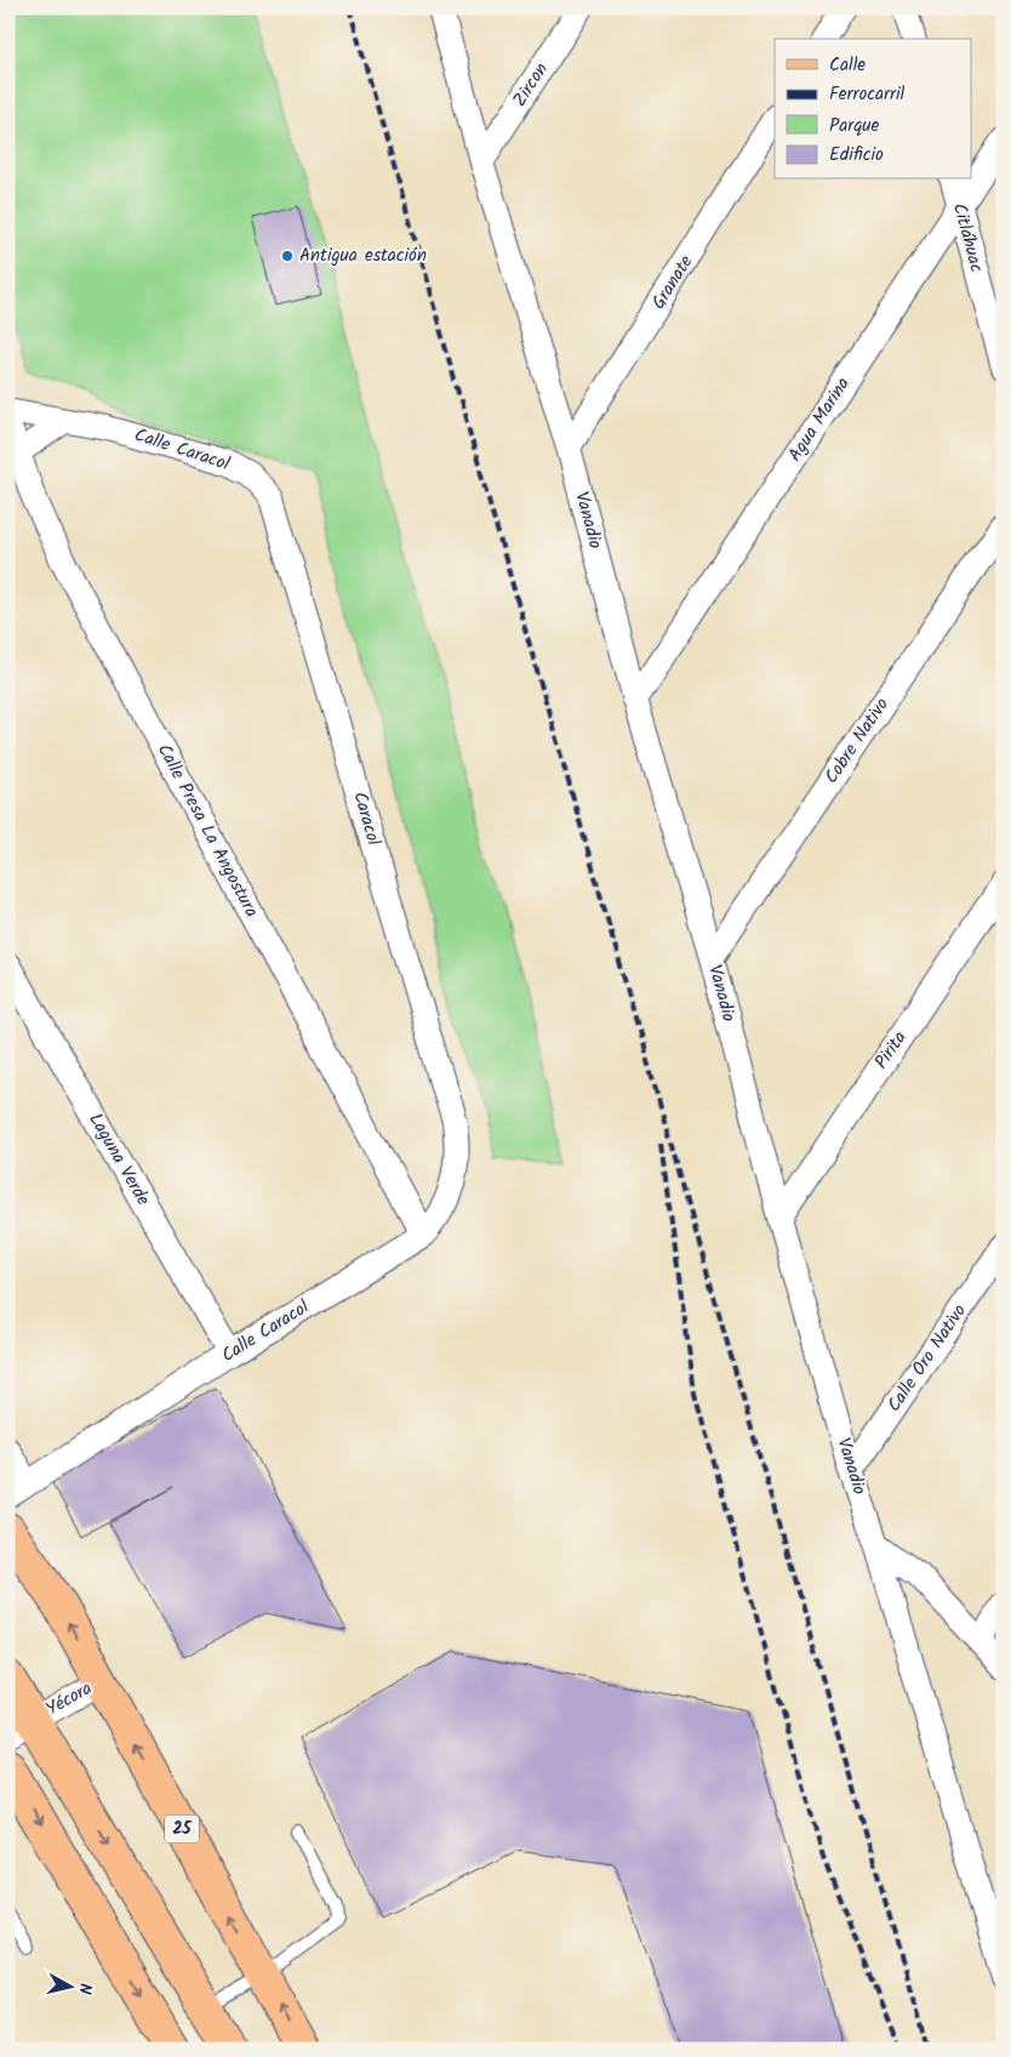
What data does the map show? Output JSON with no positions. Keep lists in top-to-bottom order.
{
  "streets": {
    "main road": ["25"],
    "street": [
      "Zircon",
      "Citláhuac",
      "Granate",
      "Agua Marina",
      "Calle Caracol",
      "Vanadio",
      "Cobre Nativo",
      "Caracol",
      "Calle Presa La Angostura",
      "Pirita",
      "Laguna Verde",
      "Calle Oro Nativo",
      "Yécora"
    ]
  },
  "crossings": [
    ["Zircon", "Vanadio"],
    ["Citláhuac", "Agua Marina"],
    ["Granate", "Vanadio"],
    ["Agua Marina", "Vanadio"],
    ["Calle Caracol", "Caracol"],
    ["Calle Caracol", "Calle Presa La Angostura"],
    ["Calle Caracol", "Laguna Verde"],
    ["Vanadio", "Cobre Nativo"],
    ["Vanadio", "Pirita"],
    ["Vanadio", "Calle Oro Nativo"],
    ["Yécora", "25"]
  ],
  "places": ["Antigua estación"],
  "legend": [
    "Calle",
    "Ferrocarril",
    "Parque",
    "Edificio"
  ],
  "north": "right"
}
